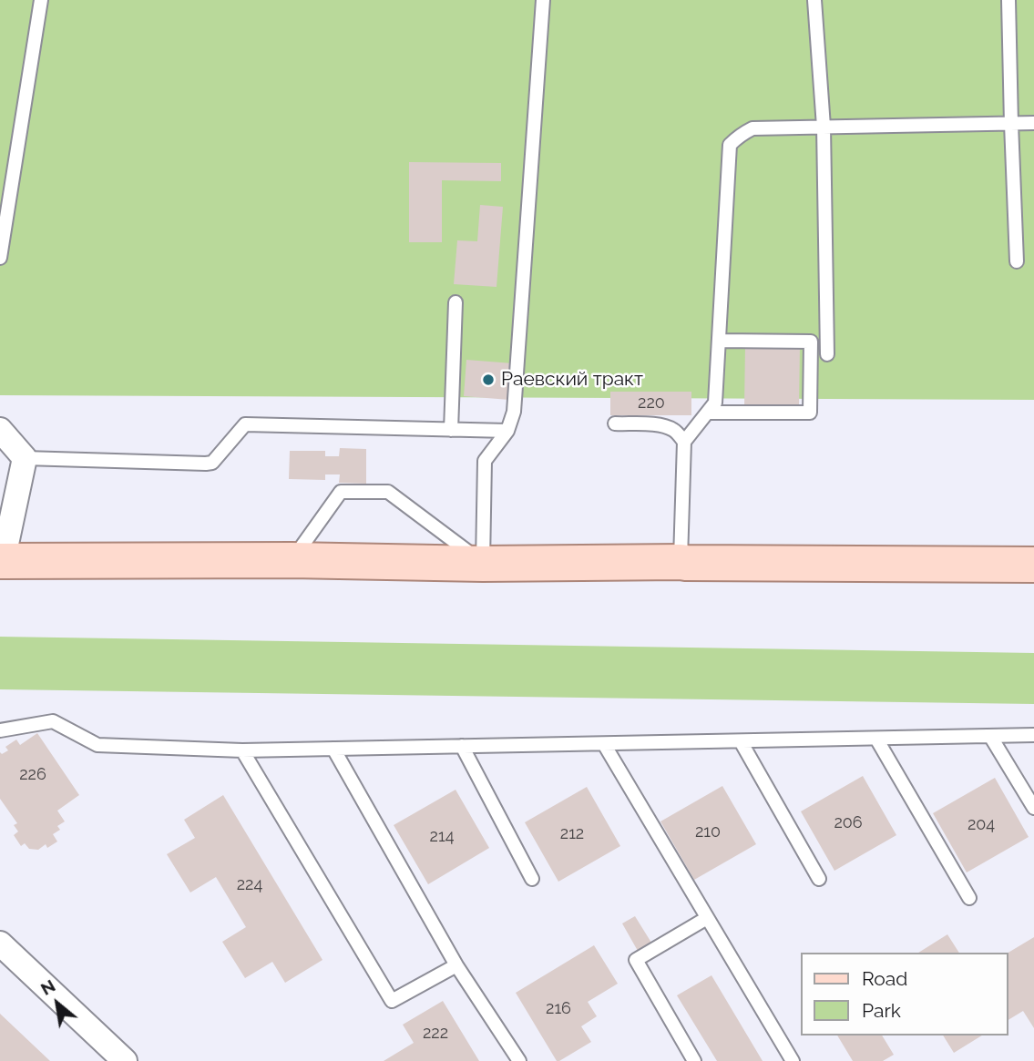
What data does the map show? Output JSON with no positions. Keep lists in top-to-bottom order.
{
  "places": ["Раевский тракт"],
  "house_numbers": [
    "220",
    "226",
    "206",
    "204",
    "210",
    "212",
    "214",
    "224",
    "216",
    "222"
  ],
  "legend": ["Road", "Park"],
  "north": "top left"
}
